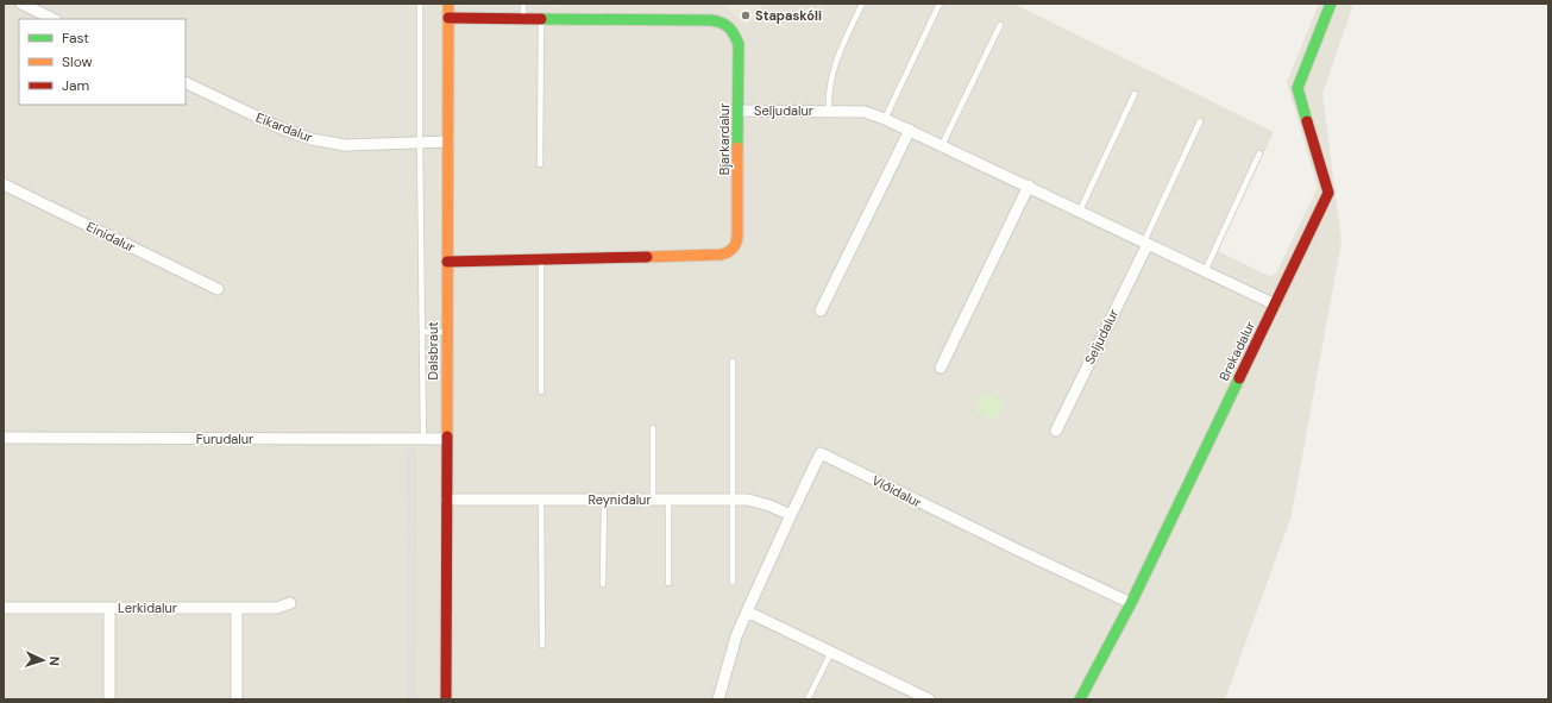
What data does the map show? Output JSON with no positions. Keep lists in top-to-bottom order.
{
  "streets": {
    "street": [
      "Seljudalur",
      "Eikardalur",
      "Bjarkardalur",
      "Einidalur",
      "Dalsbraut",
      "Brekadalur",
      "Furudalur",
      "Víðidalur",
      "Reynidalur",
      "Lerkidalur"
    ]
  },
  "crossings": [
    ["Seljudalur", "Bjarkardalur"],
    ["Seljudalur", "Brekadalur"],
    ["Eikardalur", "Dalsbraut"],
    ["Bjarkardalur", "Dalsbraut"],
    ["Dalsbraut", "Furudalur"],
    ["Dalsbraut", "Reynidalur"],
    ["Brekadalur", "Víðidalur"],
    ["Víðidalur", "Reynidalur"]
  ],
  "places": ["Stapaskóli"],
  "legend": ["Fast", "Slow", "Jam"],
  "north": "right"
}
